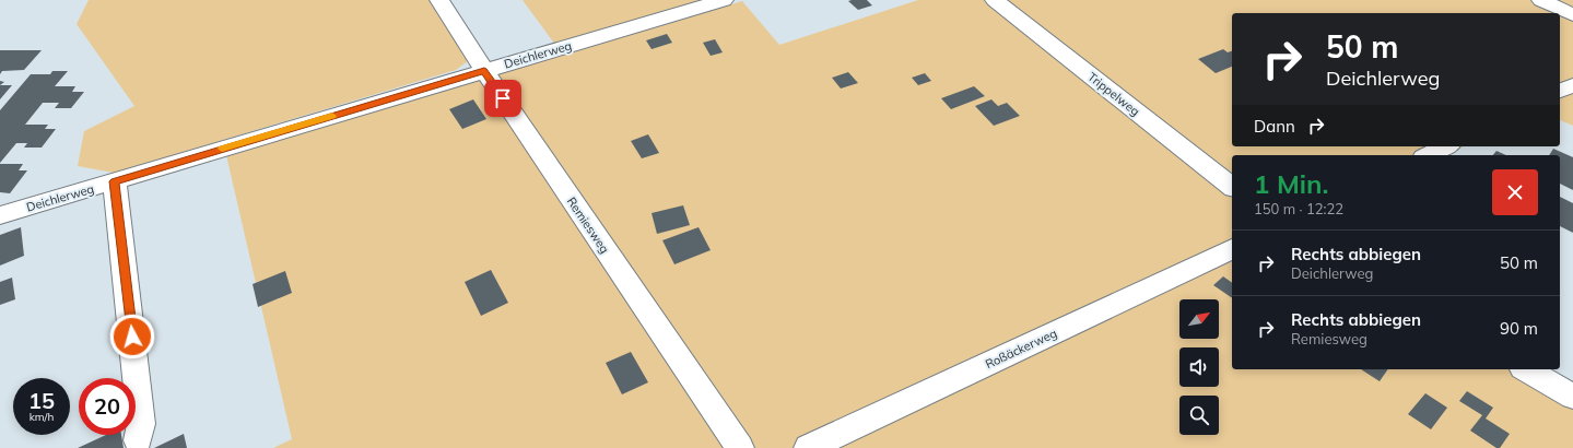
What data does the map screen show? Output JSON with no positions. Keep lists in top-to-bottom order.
{
  "streets": {
    "lane": [
      "Deichlerweg",
      "Trippelweg",
      "Remiesweg",
      "Roßäckerweg"
    ]
  },
  "crossings": [
    ["Deichlerweg", "Remiesweg"]
  ],
  "north": "top right",
  "page": {
    "turn": ["50 m", "Deichlerweg"],
    "then": "Dann",
    "heading": ["1 Min.", "150 m · 12:22"],
    "list": [
      {
        "name": "Rechts abbiegen",
        "note": "Deichlerweg",
        "value": "50 m"
      },
      {
        "name": "Rechts abbiegen",
        "note": "Remiesweg",
        "value": "90 m"
      }
    ],
    "speed": "15 km/h",
    "limit": "20"
  }
}
